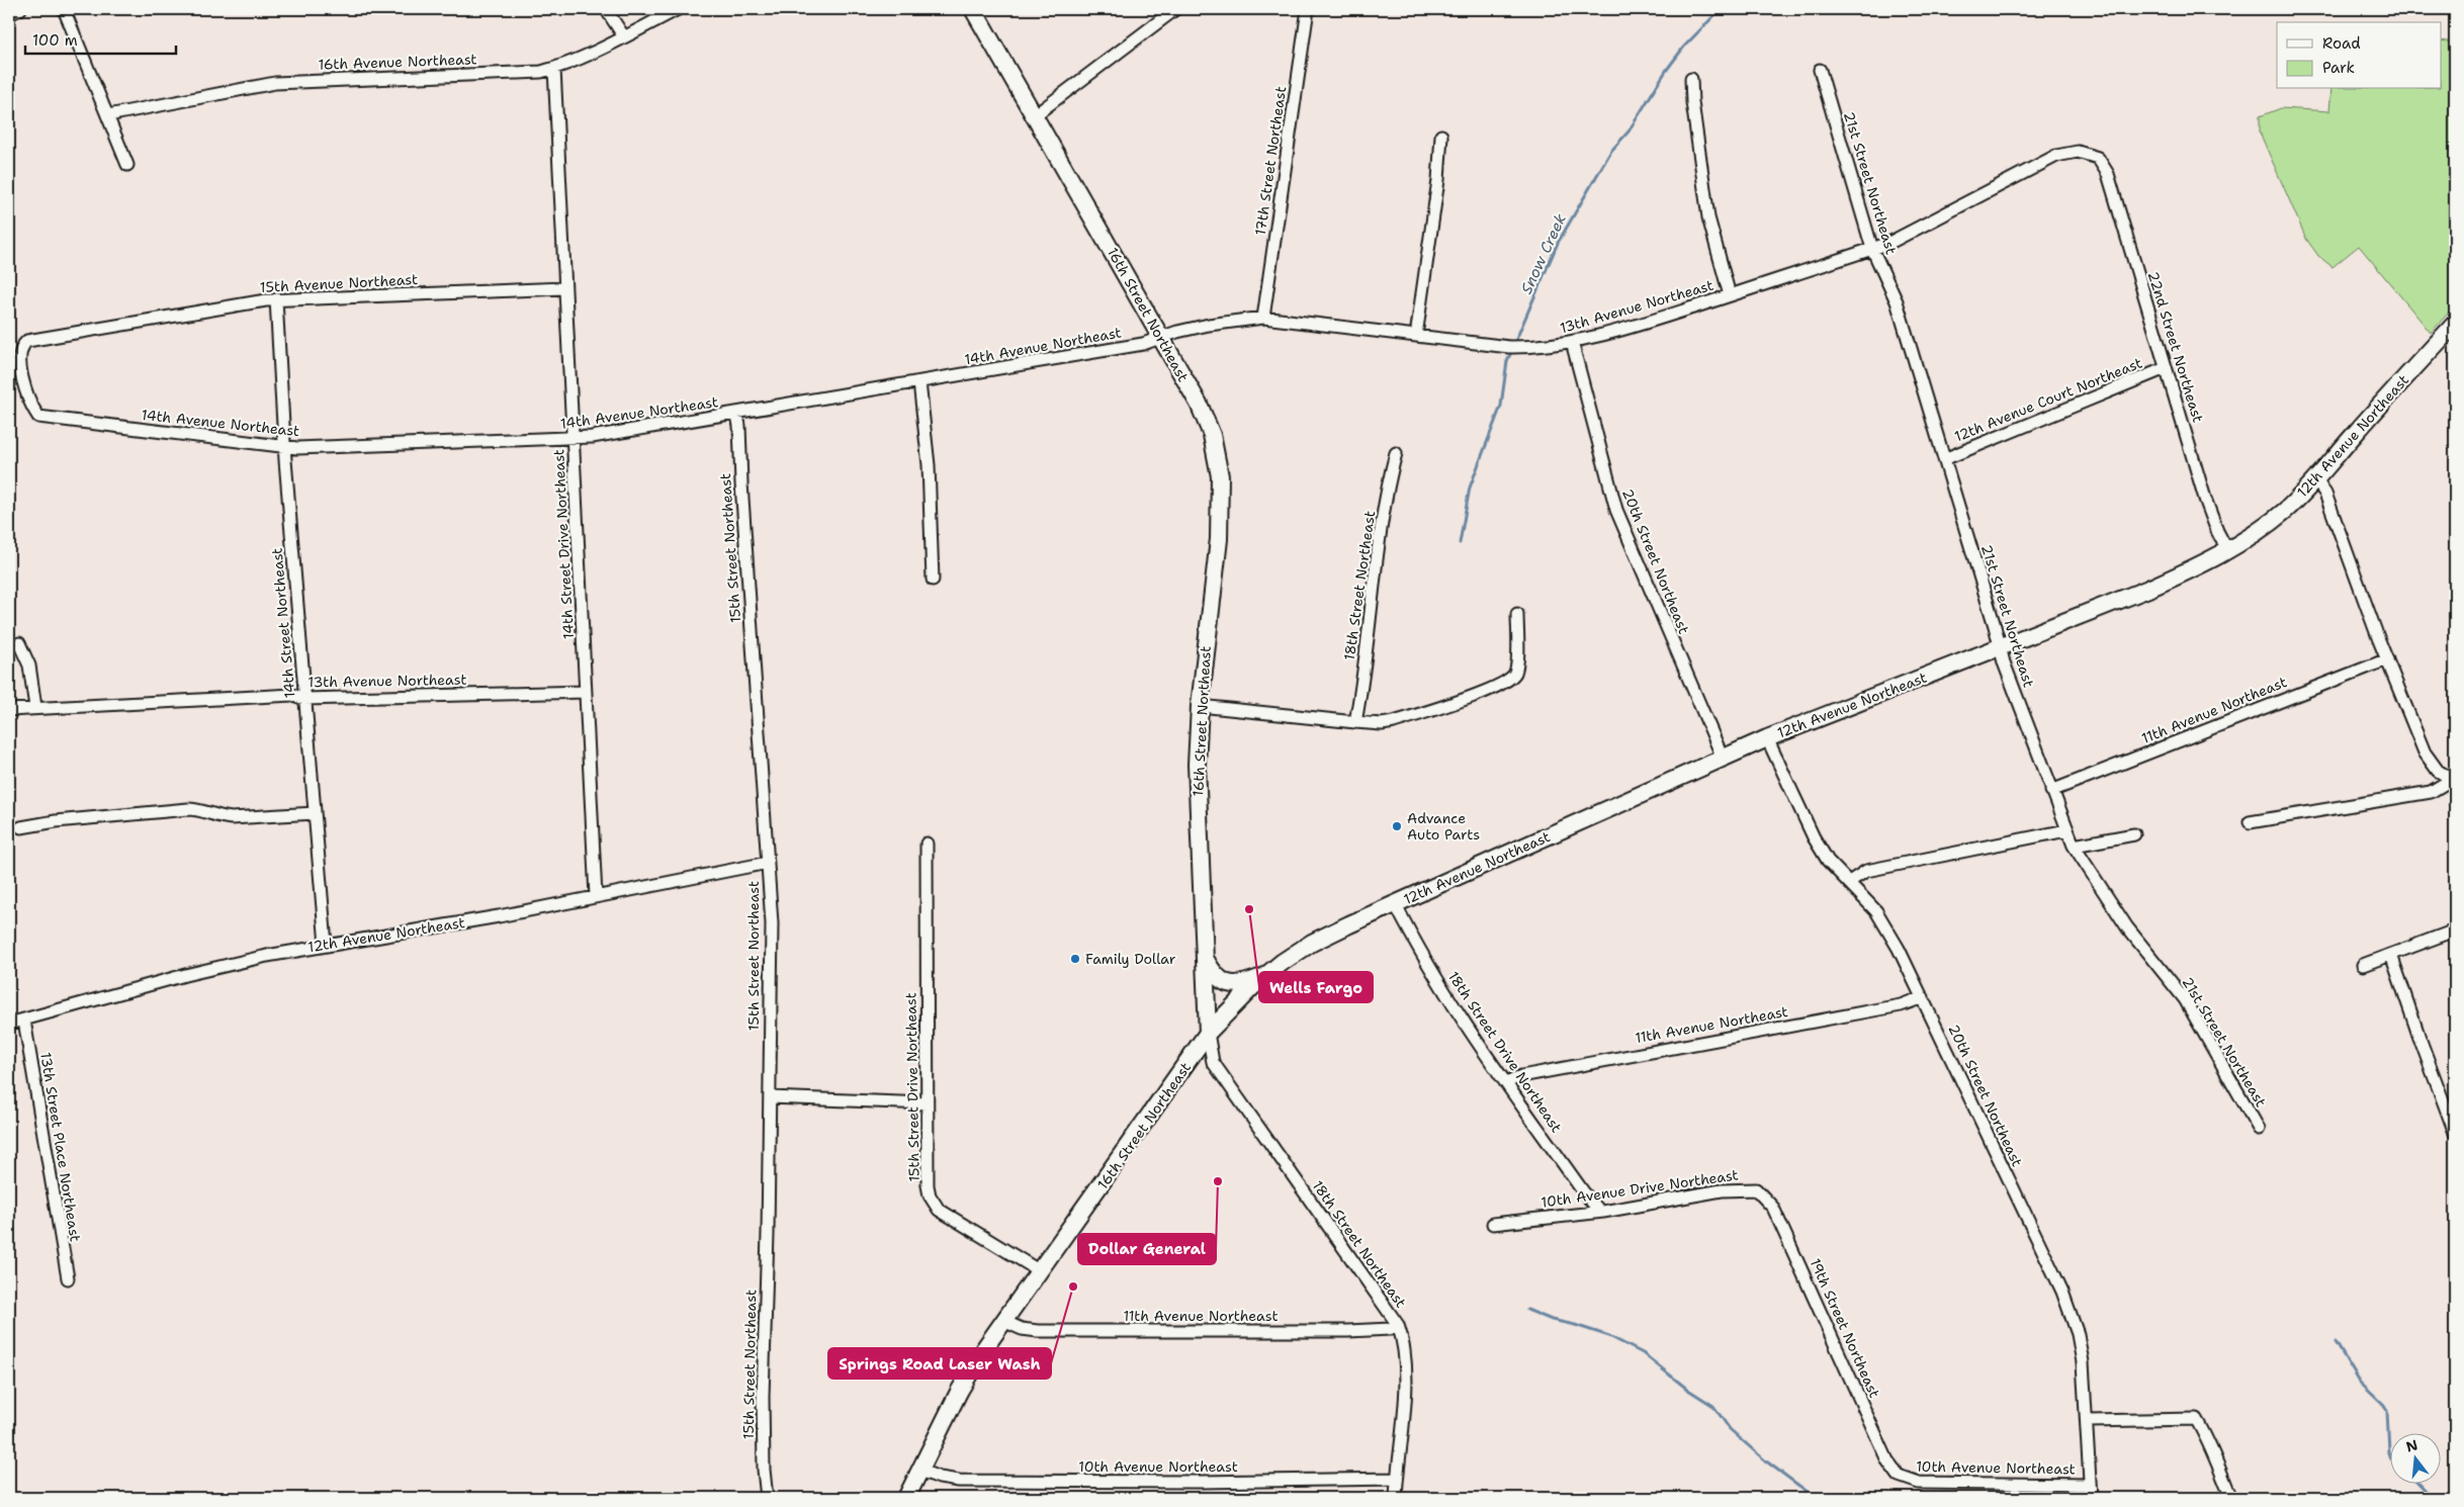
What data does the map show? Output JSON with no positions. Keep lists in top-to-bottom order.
{
  "streets": {
    "main road": ["16th Street Northeast", "12th Avenue Northeast"],
    "street": [
      "16th Avenue Northeast",
      "17th Street Northeast",
      "21st Street Northeast",
      "15th Avenue Northeast",
      "13th Avenue Northeast",
      "14th Avenue Northeast",
      "22nd Street Northeast",
      "12th Avenue Court Northeast",
      "14th Street Drive Northeast",
      "15th Street Northeast",
      "20th Street Northeast",
      "18th Street Northeast",
      "14th Street Northeast",
      "11th Avenue Northeast",
      "18th Street Drive Northeast",
      "15th Street Drive Northeast",
      "13th Street Place Northeast",
      "10th Avenue Drive Northeast",
      "19th Street Northeast",
      "10th Avenue Northeast"
    ]
  },
  "crossings": [
    ["16th Avenue Northeast", "14th Street Drive Northeast"],
    ["17th Street Northeast", "13th Avenue Northeast"],
    ["21st Street Northeast", "13th Avenue Northeast"],
    ["21st Street Northeast", "12th Avenue Court Northeast"],
    ["21st Street Northeast", "12th Avenue Northeast"],
    ["21st Street Northeast", "11th Avenue Northeast"],
    ["15th Avenue Northeast", "14th Avenue Northeast"],
    ["15th Avenue Northeast", "14th Street Drive Northeast"],
    ["15th Avenue Northeast", "14th Street Northeast"],
    ["13th Avenue Northeast", "16th Street Northeast"],
    ["13th Avenue Northeast", "14th Avenue Northeast"],
    ["13th Avenue Northeast", "22nd Street Northeast"],
    ["13th Avenue Northeast", "14th Street Drive Northeast"],
    ["13th Avenue Northeast", "20th Street Northeast"],
    ["13th Avenue Northeast", "14th Street Northeast"],
    ["16th Street Northeast", "14th Avenue Northeast"],
    ["16th Street Northeast", "12th Avenue Northeast"],
    ["16th Street Northeast", "18th Street Northeast"],
    ["16th Street Northeast", "11th Avenue Northeast"],
    ["16th Street Northeast", "15th Street Drive Northeast"],
    ["16th Street Northeast", "10th Avenue Northeast"],
    ["14th Avenue Northeast", "14th Street Drive Northeast"],
    ["14th Avenue Northeast", "15th Street Northeast"],
    ["14th Avenue Northeast", "14th Street Northeast"],
    ["22nd Street Northeast", "12th Avenue Court Northeast"],
    ["22nd Street Northeast", "12th Avenue Northeast"],
    ["12th Avenue Northeast", "14th Street Drive Northeast"],
    ["12th Avenue Northeast", "15th Street Northeast"],
    ["12th Avenue Northeast", "20th Street Northeast"],
    ["12th Avenue Northeast", "18th Street Northeast"],
    ["12th Avenue Northeast", "14th Street Northeast"],
    ["12th Avenue Northeast", "18th Street Drive Northeast"],
    ["12th Avenue Northeast", "13th Street Place Northeast"],
    ["20th Street Northeast", "11th Avenue Northeast"],
    ["20th Street Northeast", "10th Avenue Northeast"],
    ["18th Street Northeast", "11th Avenue Northeast"],
    ["18th Street Northeast", "10th Avenue Northeast"],
    ["11th Avenue Northeast", "18th Street Drive Northeast"],
    ["18th Street Drive Northeast", "10th Avenue Drive Northeast"],
    ["10th Avenue Drive Northeast", "19th Street Northeast"],
    ["19th Street Northeast", "10th Avenue Northeast"]
  ],
  "water": ["Snow Creek"],
  "places": [
    "Advance Auto Parts",
    "Wells Fargo",
    "Family Dollar",
    "Dollar General",
    "Springs Road Laser Wash"
  ],
  "legend": ["Road", "Park"],
  "scale_bar": "100 m",
  "north": "top"
}
